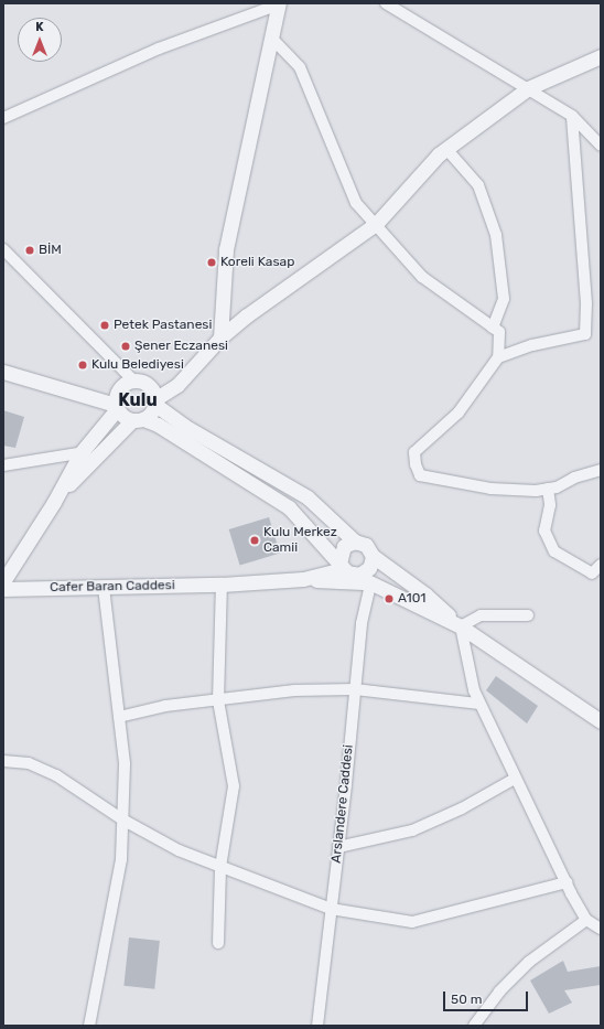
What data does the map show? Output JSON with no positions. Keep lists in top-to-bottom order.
{
  "streets": {
    "street": ["Cafer Baran Caddesi", "Arslandere Caddesi"]
  },
  "districts": ["Kulu"],
  "places": [
    "BİM",
    "Koreli Kasap",
    "Petek Pastanesi",
    "Şener Eczanesi",
    "Kulu Belediyesi",
    "Kulu Merkez Camii",
    "A101"
  ],
  "scale_bar": "50 m",
  "north": "top"
}
